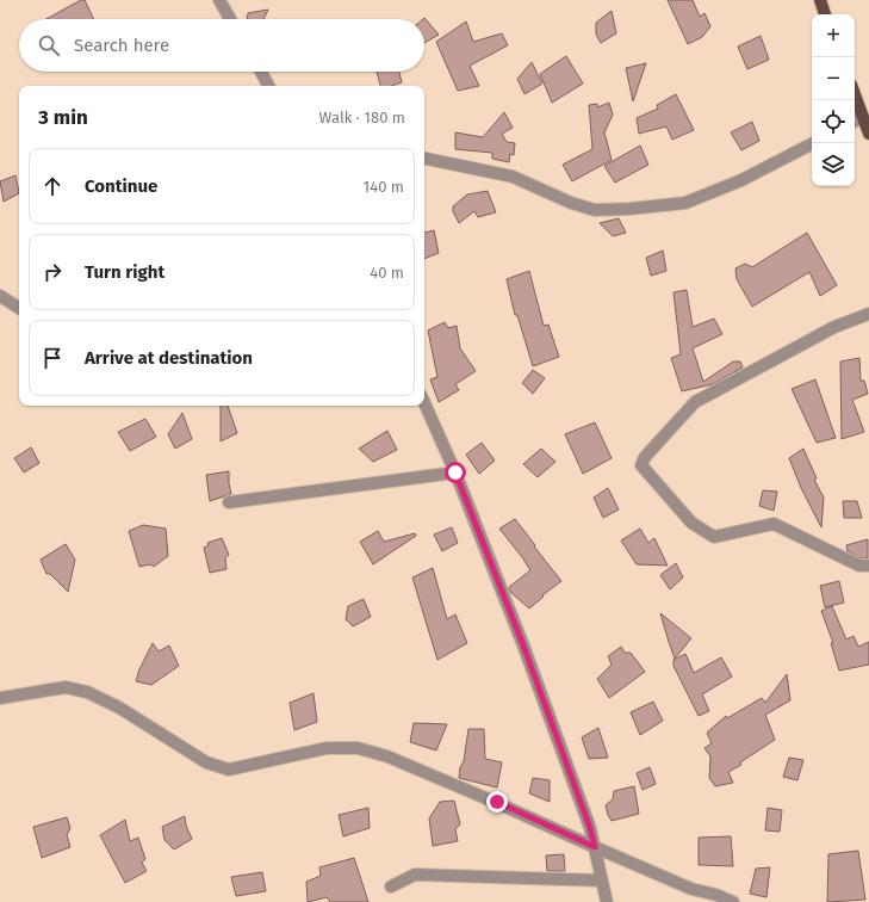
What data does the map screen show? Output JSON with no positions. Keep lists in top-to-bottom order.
{
  "page": {
    "map_buttons": ["+", "−"],
    "search": "Search here",
    "heading": ["3 min", "Walk · 180 m"],
    "list": [
      ["Continue", "140 m"],
      ["Turn right", "40 m"],
      "Arrive at destination"
    ]
  }
}
